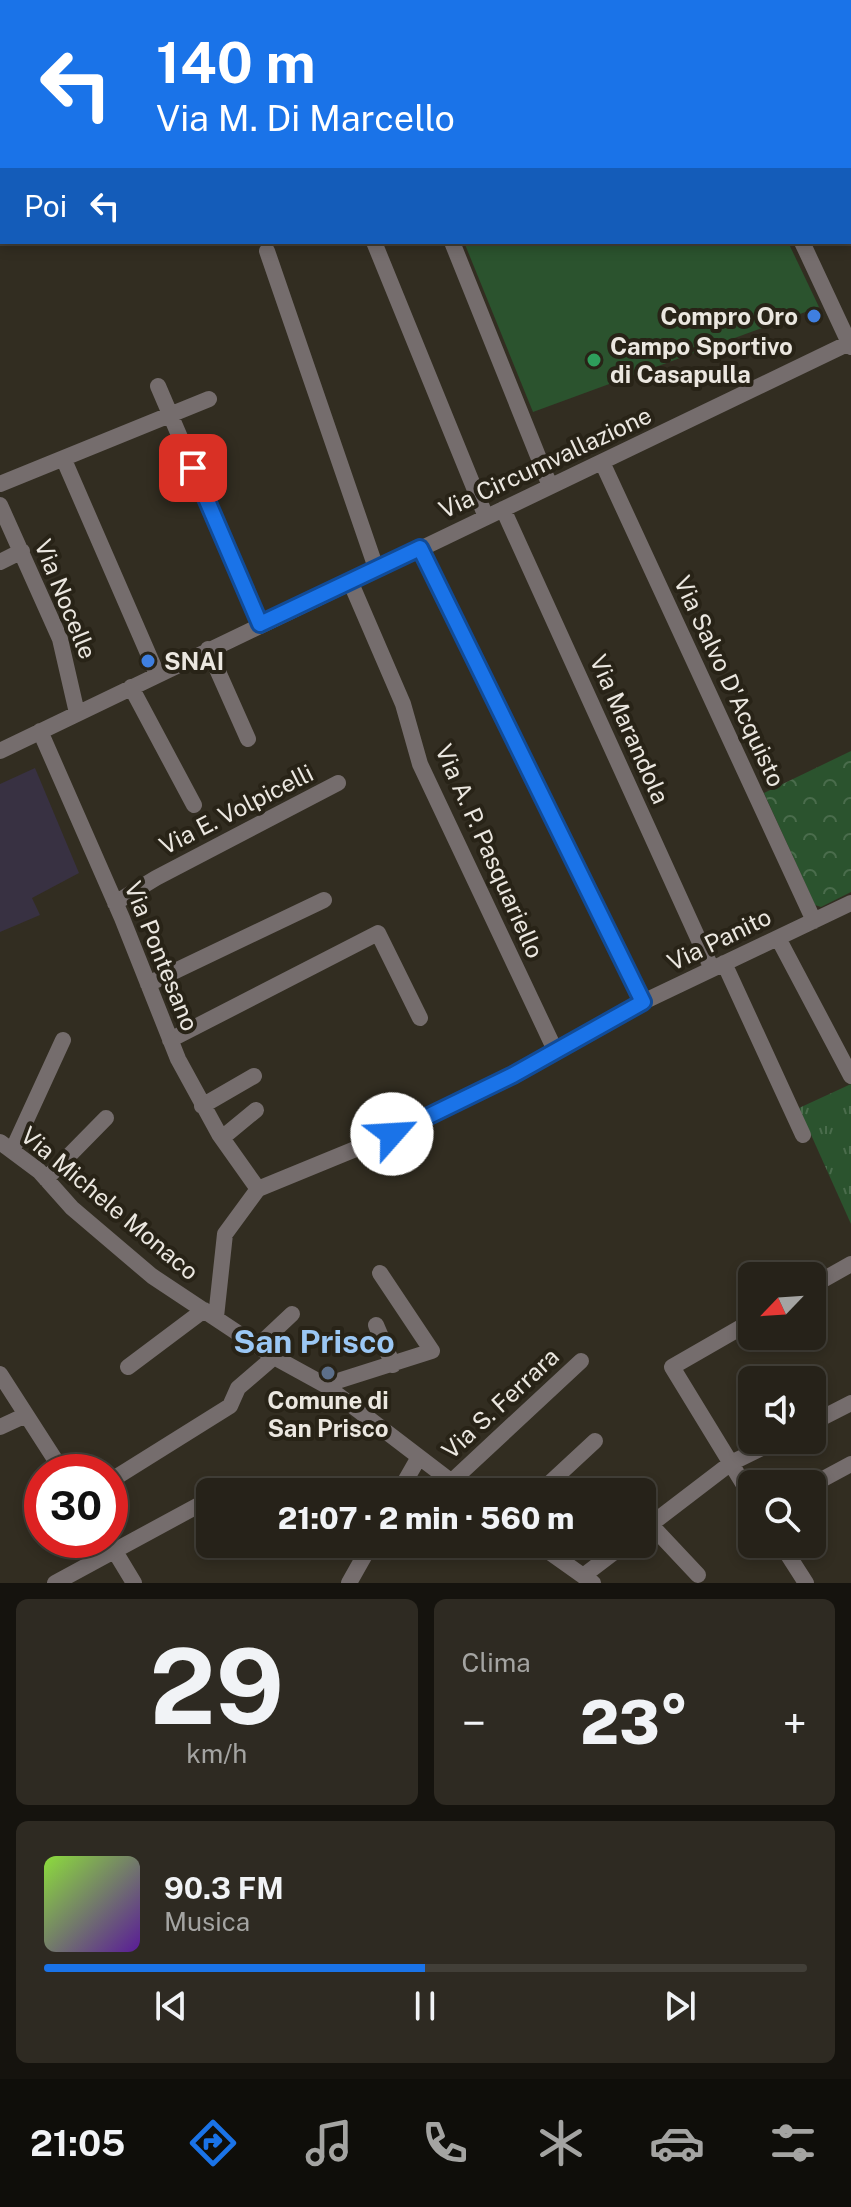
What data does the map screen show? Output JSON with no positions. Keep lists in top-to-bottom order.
{
  "streets": {
    "street": [
      "Via Circumvallazione",
      "Via Nocelle",
      "Via Salvo D'Acquisto",
      "Via Marandola",
      "Via E. Volpicelli",
      "Via A. P. Pasquariello",
      "Via Panito",
      "Via Pontesano",
      "Via Michele Monaco",
      "Via S. Ferrara"
    ]
  },
  "crossings": [
    ["Via Circumvallazione", "Via Nocelle"],
    ["Via Circumvallazione", "Via Salvo D'Acquisto"],
    ["Via Circumvallazione", "Via Marandola"],
    ["Via Circumvallazione", "Via A. P. Pasquariello"],
    ["Via Circumvallazione", "Via Pontesano"],
    ["Via Salvo D'Acquisto", "Via Panito"],
    ["Via Marandola", "Via Panito"],
    ["Via E. Volpicelli", "Via Pontesano"],
    ["Via A. P. Pasquariello", "Via Panito"],
    ["Via Panito", "Via Pontesano"]
  ],
  "districts": ["San Prisco"],
  "places": [
    "Compro Oro",
    "Campo Sportivo di Casapulla",
    "SNAI",
    "Comune di San Prisco"
  ],
  "north": "bottom left",
  "page": {
    "turn": ["140 m", "Via M. Di Marcello"],
    "then": "Poi",
    "limit": "30",
    "trip": "21:07 · 2 min · 560 m",
    "tile": [
      ["29", "km/h"],
      "Clima"
    ],
    "heat": ["−", "23°", "+"],
    "song": ["90.3 FM", "Musica"],
    "tabs": "21:05"
  }
}
